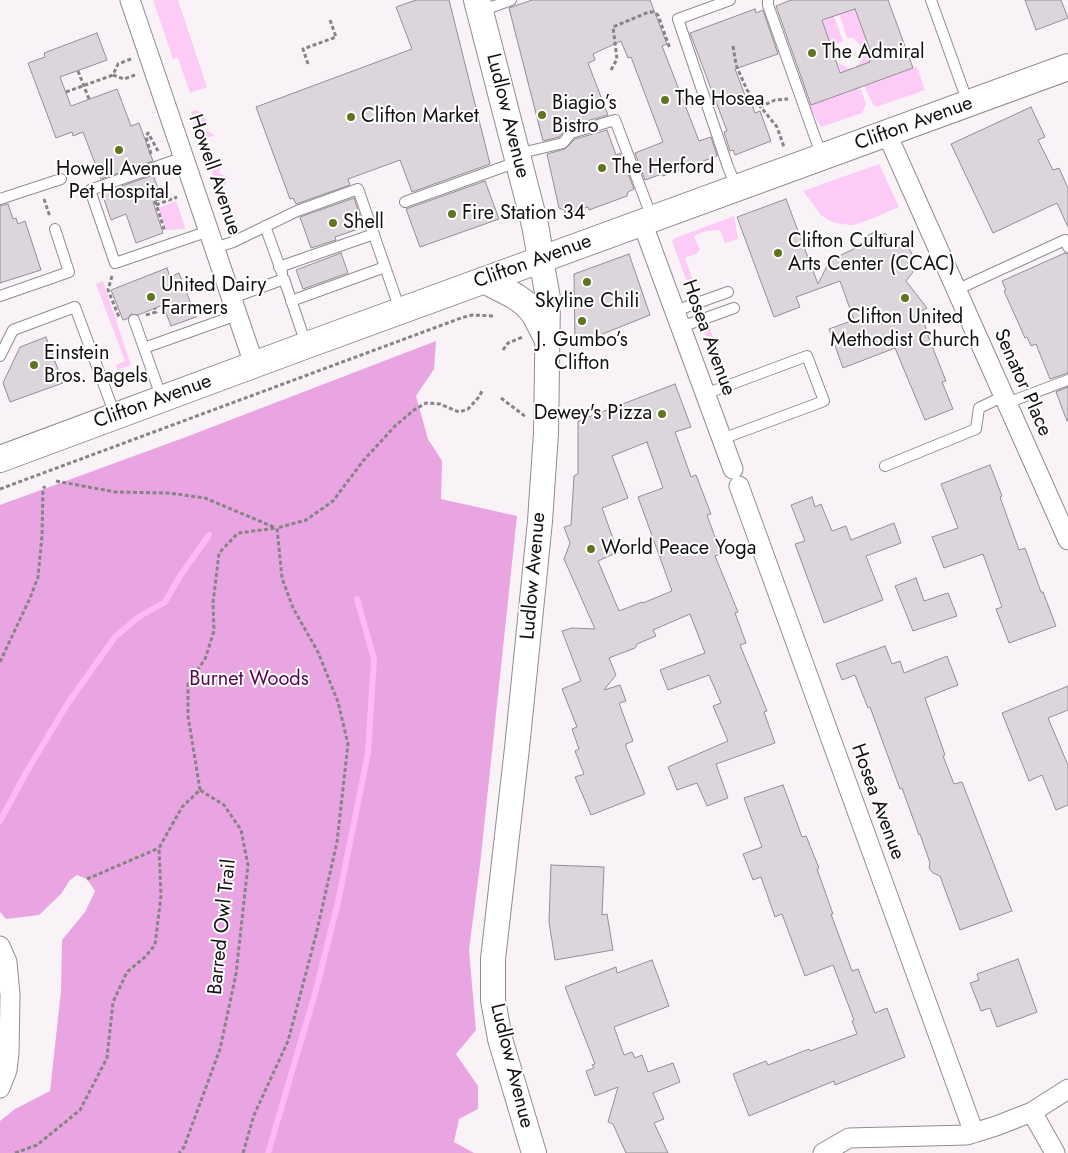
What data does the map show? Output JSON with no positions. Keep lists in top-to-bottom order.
{
  "streets": {
    "main road": ["Ludlow Avenue", "Clifton Avenue"],
    "street": ["Howell Avenue", "Hosea Avenue", "Senator Place"],
    "path": ["Barred Owl Trail"]
  },
  "crossings": [
    ["Ludlow Avenue", "Clifton Avenue"],
    ["Clifton Avenue", "Howell Avenue"],
    ["Clifton Avenue", "Hosea Avenue"],
    ["Clifton Avenue", "Senator Place"]
  ],
  "parks": ["Burnet Woods"],
  "places": [
    "The Admiral",
    "The Hosea",
    "Biagio’s Bistro",
    "Clifton Market",
    "Howell Avenue Pet Hospital",
    "The Herford",
    "Fire Station 34",
    "Shell",
    "Clifton Cultural Arts Center (CCAC)",
    "Skyline Chili",
    "United Dairy Farmers",
    "Clifton United Methodist Church",
    "J. Gumbo’s Clifton",
    "Einstein Bros. Bagels",
    "Dewey's Pizza",
    "World Peace Yoga"
  ]
}
